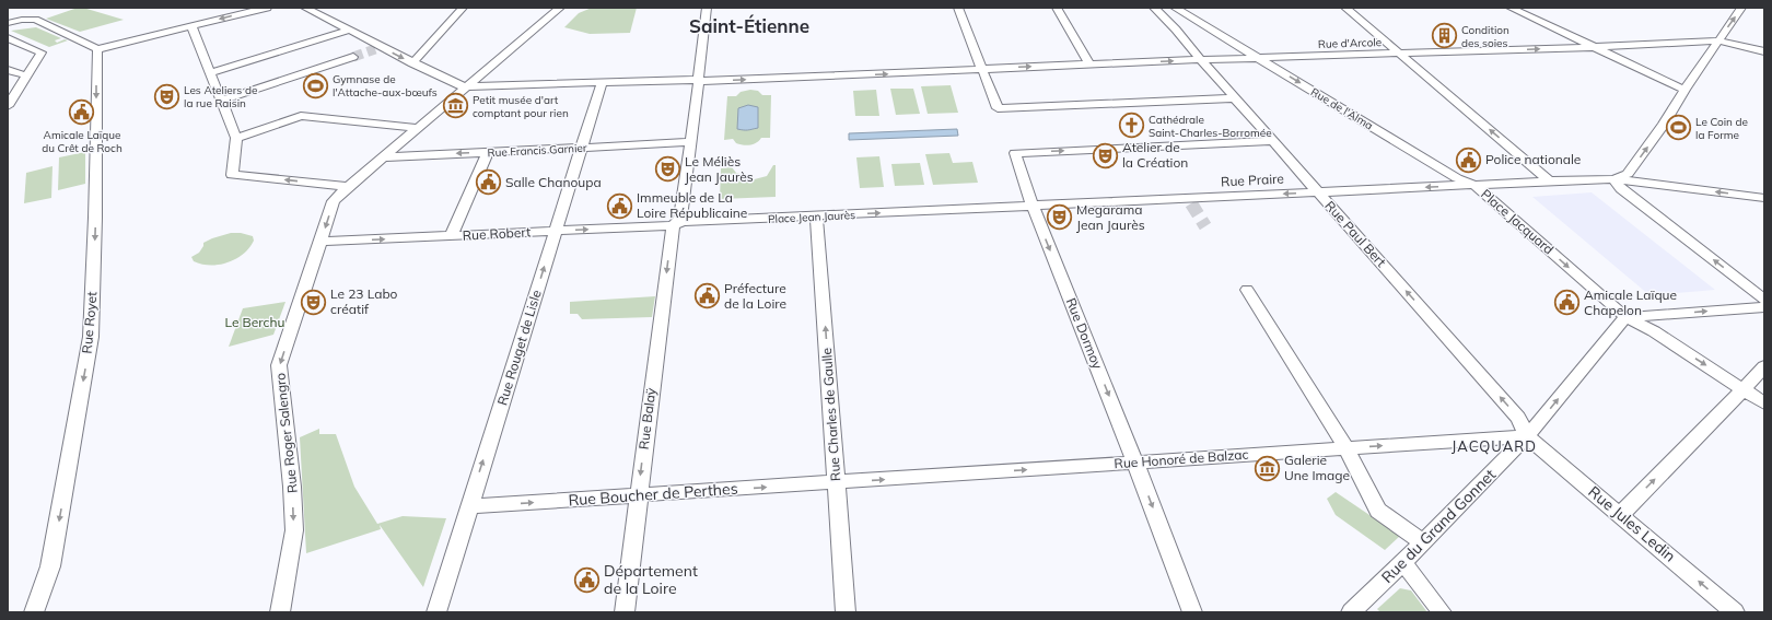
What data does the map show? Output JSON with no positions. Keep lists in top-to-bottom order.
{
  "streets": {
    "street": [
      "Rue d'Arcole",
      "Rue de l'Alma",
      "Rue Francis Garnier",
      "Rue Praire",
      "Place Jean Jaurès",
      "Place Jacquard",
      "Rue Robert",
      "Rue Paul Bert",
      "Rue Royet",
      "Rue Dormoy",
      "Rue Rouget de Lisle",
      "Rue Charles de Gaulle",
      "Rue Balaÿ",
      "Rue Roger Salengro",
      "Rue Honoré de Balzac",
      "Rue Boucher de Perthes",
      "Rue Jules Ledin",
      "Rue du Grand Gonnet"
    ]
  },
  "crossings": [
    ["Rue d'Arcole", "Rue de l'Alma"],
    ["Rue d'Arcole", "Rue Paul Bert"],
    ["Rue de l'Alma", "Rue Praire"],
    ["Rue de l'Alma", "Place Jacquard"],
    ["Rue Francis Garnier", "Rue Rouget de Lisle"],
    ["Rue Francis Garnier", "Rue Roger Salengro"],
    ["Rue Praire", "Place Jean Jaurès"],
    ["Rue Praire", "Place Jacquard"],
    ["Rue Praire", "Rue Paul Bert"],
    ["Rue Praire", "Rue Dormoy"],
    ["Place Jean Jaurès", "Rue Robert"],
    ["Place Jean Jaurès", "Rue Dormoy"],
    ["Place Jean Jaurès", "Rue Charles de Gaulle"],
    ["Place Jean Jaurès", "Rue Balaÿ"],
    ["Place Jacquard", "Rue du Grand Gonnet"],
    ["Rue Robert", "Rue Rouget de Lisle"],
    ["Rue Robert", "Rue Balaÿ"],
    ["Rue Robert", "Rue Roger Salengro"],
    ["Rue Paul Bert", "Rue Honoré de Balzac"],
    ["Rue Paul Bert", "Rue Jules Ledin"],
    ["Rue Paul Bert", "Rue du Grand Gonnet"],
    ["Rue Dormoy", "Rue Honoré de Balzac"],
    ["Rue Rouget de Lisle", "Rue Boucher de Perthes"],
    ["Rue Charles de Gaulle", "Rue Honoré de Balzac"],
    ["Rue Charles de Gaulle", "Rue Boucher de Perthes"],
    ["Rue Balaÿ", "Rue Boucher de Perthes"],
    ["Rue Honoré de Balzac", "Rue Boucher de Perthes"],
    ["Rue Honoré de Balzac", "Rue Jules Ledin"],
    ["Rue Honoré de Balzac", "Rue du Grand Gonnet"],
    ["Rue Jules Ledin", "Rue du Grand Gonnet"]
  ],
  "one_way": [
    "Rue d'Arcole",
    "Rue Praire",
    "Place Jean Jaurès",
    "Rue Paul Bert",
    "Rue Royet",
    "Rue Dormoy",
    "Rue Rouget de Lisle",
    "Rue Charles de Gaulle",
    "Rue Balaÿ",
    "Rue Roger Salengro",
    "Rue Honoré de Balzac",
    "Rue Boucher de Perthes",
    "Rue Jules Ledin"
  ],
  "districts": ["Saint-Étienne", "JACQUARD"],
  "parks": ["Le Berchu"],
  "places": {
    "building": ["Condition des soies"],
    "sports": ["Gymnase de l'Attache-aux-bœufs", "Le Coin de la Forme"],
    "theatre": [
      "Les Ateliers de la rue Raisin",
      "Atelier de la Création",
      "Le Méliès Jean Jaurès",
      "Megarama Jean Jaurès",
      "Le 23 Labo créatif"
    ],
    "museum": ["Petit musée d'art comptant pour rien", "Galerie Une Image"],
    "public building": [
      "Amicale Laïque du Crêt de Roch",
      "Police nationale",
      "Salle Chanoupa",
      "Immeuble de La Loire Républicaine",
      "Préfecture de la Loire",
      "Amicale Laïque Chapelon",
      "Département de la Loire"
    ],
    "church": ["Cathédrale Saint-Charles-Borromée"]
  }
}
